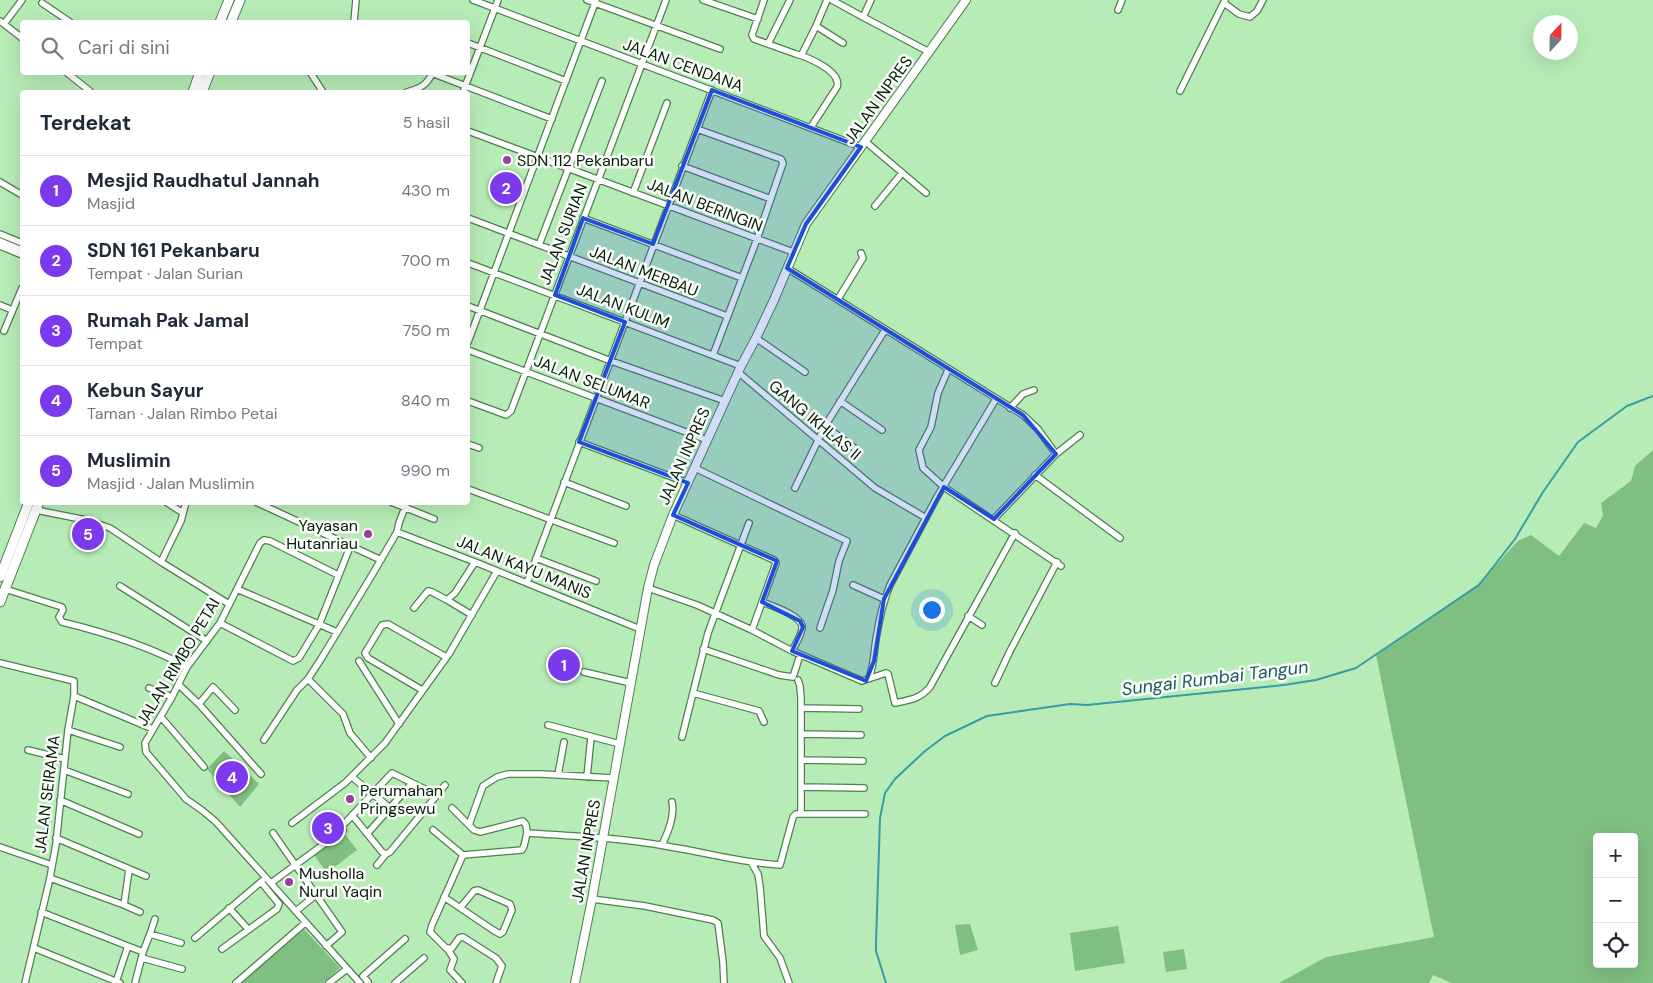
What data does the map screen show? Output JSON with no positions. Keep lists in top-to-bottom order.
{
  "streets": {
    "main road": ["JALAN INPRES"],
    "street": [
      "JALAN CENDANA",
      "JALAN BERINGIN",
      "JALAN SURIAN",
      "JALAN MERBAU",
      "JALAN KULIM",
      "JALAN SELUMAR",
      "GANG IKHLAS II",
      "JALAN KAYU MANIS",
      "JALAN RIMBO PETAI",
      "JALAN SEIRAMA"
    ]
  },
  "crossings": [
    ["JALAN CENDANA", "JALAN INPRES"],
    ["JALAN CENDANA", "JALAN SURIAN"],
    ["JALAN INPRES", "JALAN BERINGIN"],
    ["JALAN INPRES", "JALAN KULIM"],
    ["JALAN INPRES", "JALAN SELUMAR"],
    ["JALAN INPRES", "GANG IKHLAS II"],
    ["JALAN INPRES", "JALAN KAYU MANIS"],
    ["JALAN BERINGIN", "JALAN SURIAN"],
    ["JALAN SURIAN", "JALAN MERBAU"],
    ["JALAN SURIAN", "JALAN KULIM"],
    ["JALAN SURIAN", "JALAN SELUMAR"],
    ["JALAN KULIM", "GANG IKHLAS II"]
  ],
  "water": ["Sungai Rumbai Tangun"],
  "places": [
    "SDN 112 Pekanbaru",
    "Yayasan Hutanriau",
    "Perumahan Pringsewu",
    "Musholla Nurul Yaqin"
  ],
  "north": "top",
  "page": {
    "search": "Cari di sini",
    "heading": ["Terdekat", "5 hasil"],
    "list": [
      {
        "mark": "1",
        "name": "Mesjid Raudhatul Jannah",
        "note": "Masjid",
        "value": "430 m"
      },
      {
        "mark": "2",
        "name": "SDN 161 Pekanbaru",
        "note": "Tempat · Jalan Surian",
        "value": "700 m"
      },
      {
        "mark": "3",
        "name": "Rumah Pak Jamal",
        "note": "Tempat",
        "value": "750 m"
      },
      {
        "mark": "4",
        "name": "Kebun Sayur",
        "note": "Taman · Jalan Rimbo Petai",
        "value": "840 m"
      },
      {
        "mark": "5",
        "name": "Muslimin",
        "note": "Masjid · Jalan Muslimin",
        "value": "990 m"
      }
    ],
    "pins": [
      "2",
      "5",
      "1",
      "4",
      "3"
    ],
    "map_buttons": ["+", "−"]
  }
}
